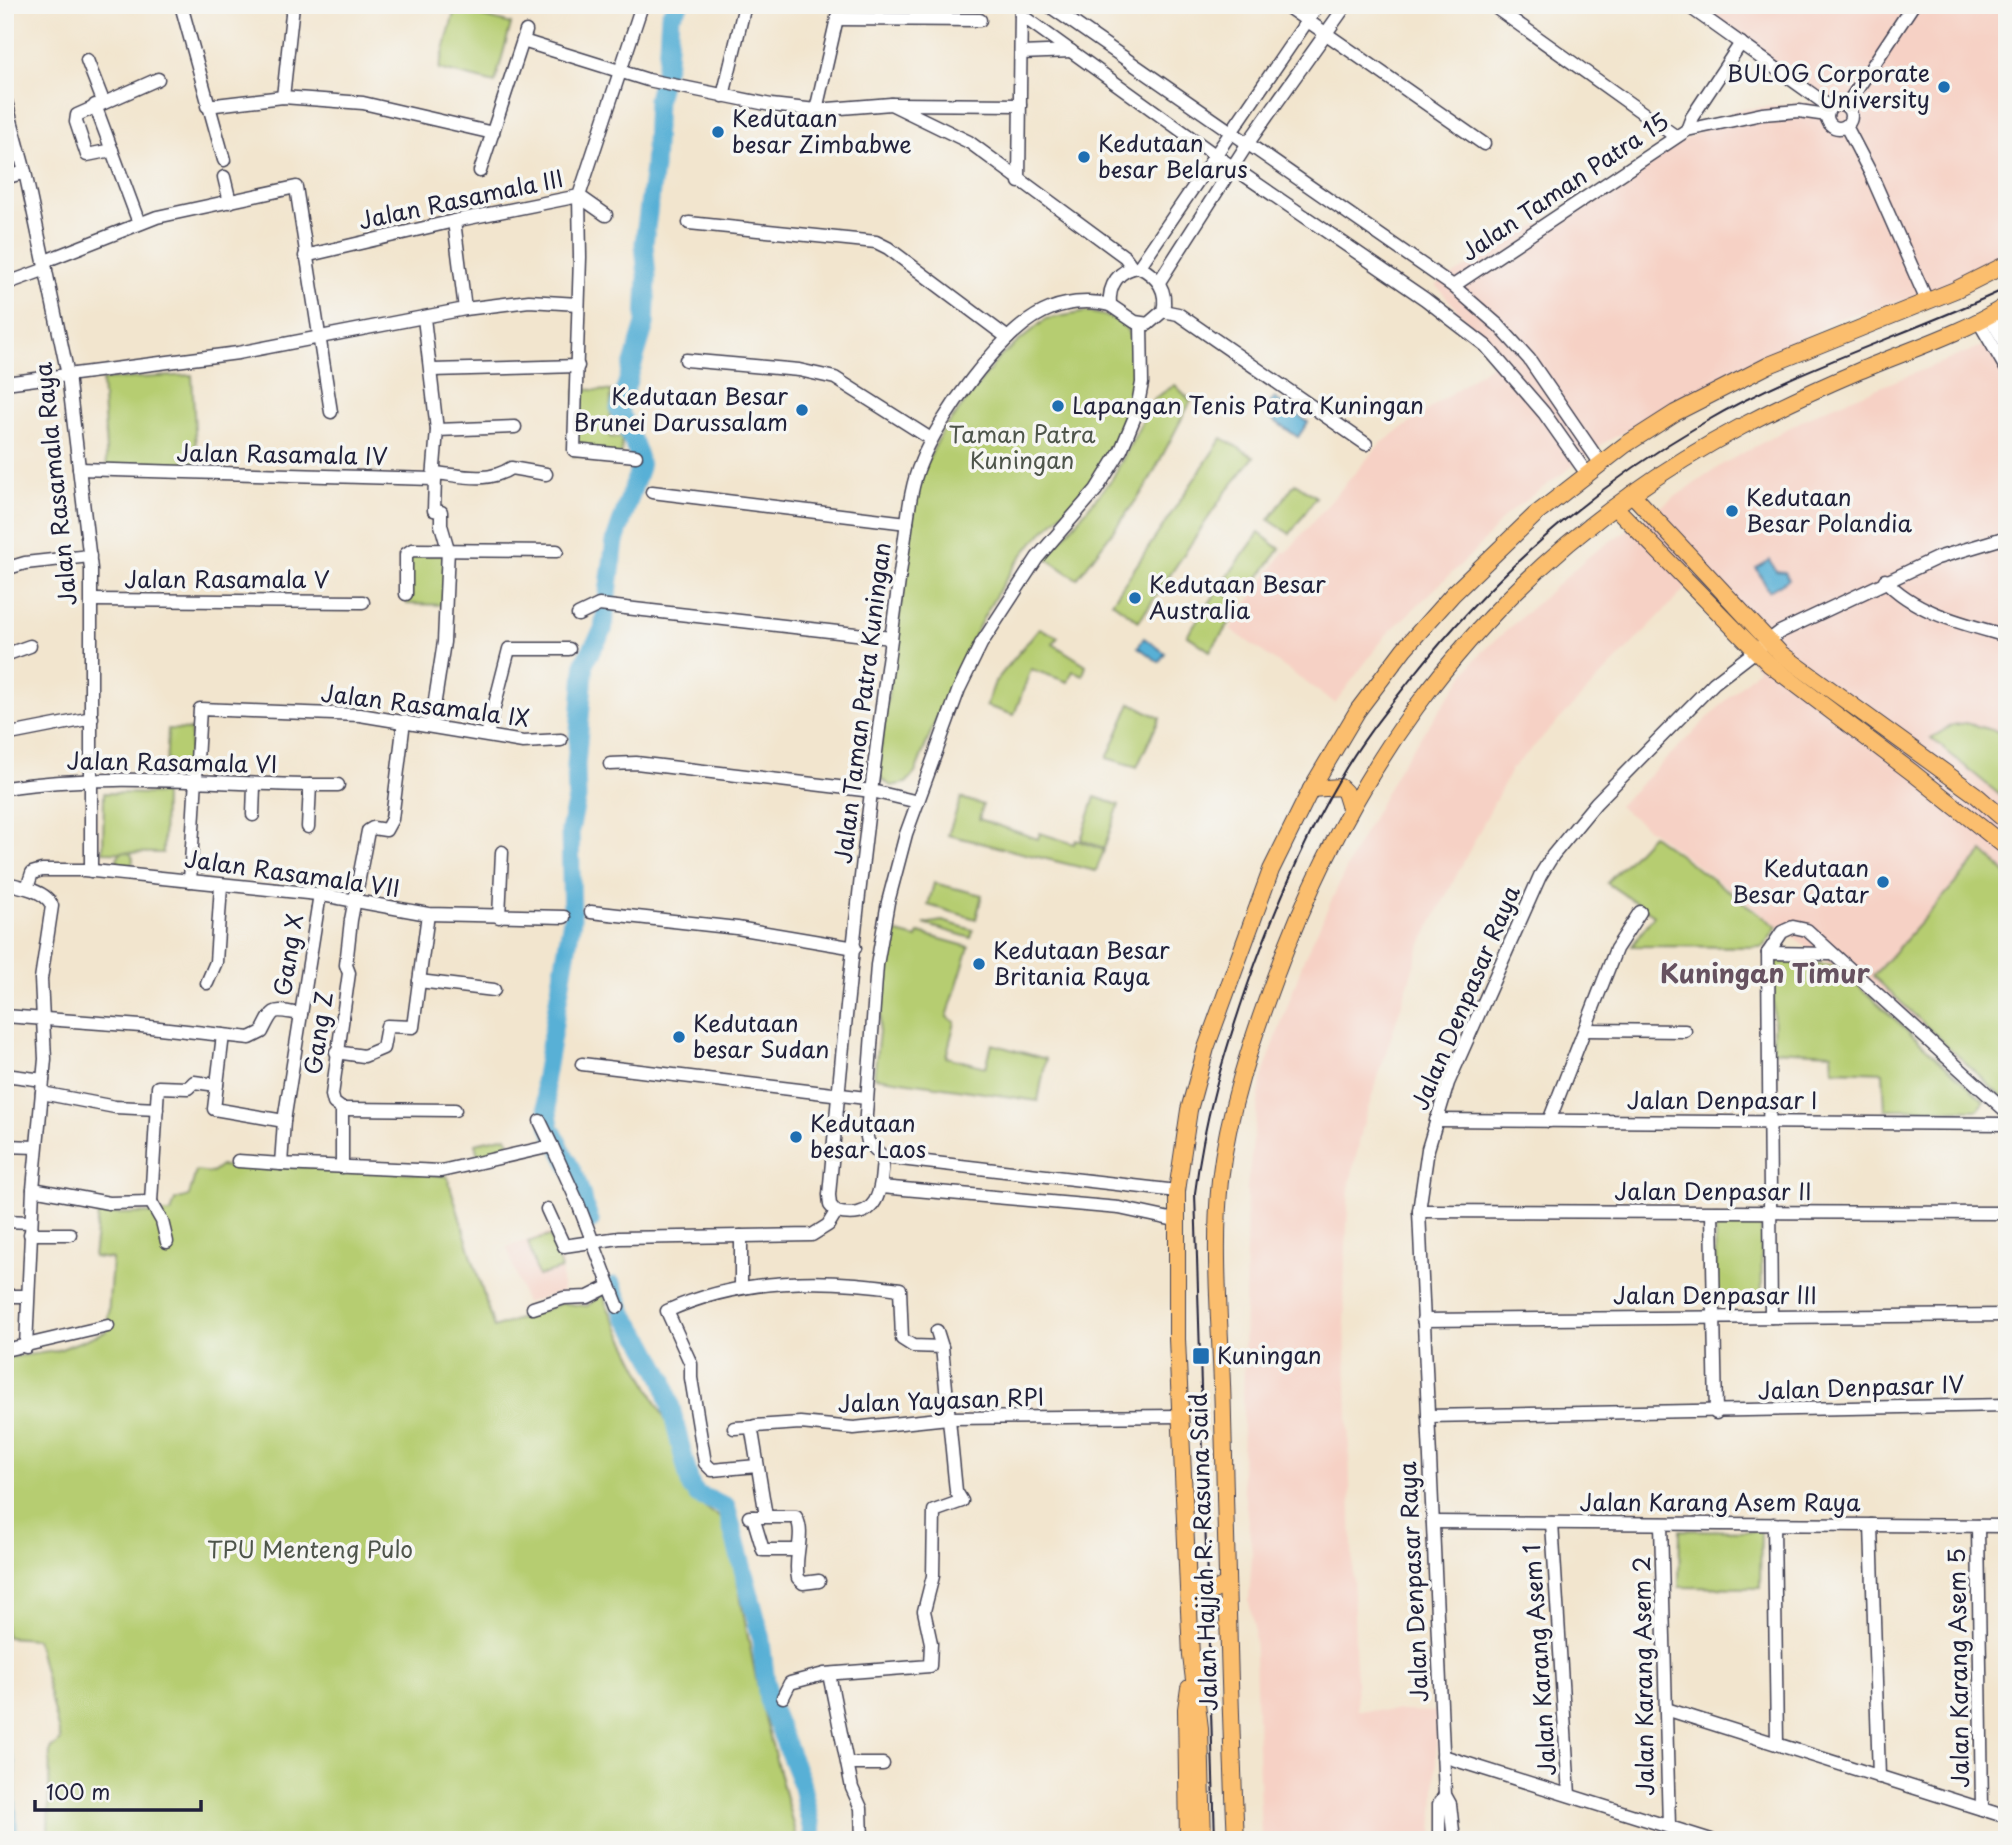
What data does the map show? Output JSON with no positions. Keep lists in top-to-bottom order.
{
  "streets": {
    "main road": ["Jalan Hajjah R. Rasuna Said"],
    "street": [
      "Jalan Taman Patra 15",
      "Jalan Rasamala III",
      "Jalan Rasamala IV",
      "Jalan Rasamala Raya",
      "Jalan Rasamala V",
      "Jalan Taman Patra Kuningan",
      "Jalan Rasamala IX",
      "Jalan Rasamala VI",
      "Jalan Rasamala VII",
      "Gang X",
      "Jalan Denpasar Raya",
      "Gang Z",
      "Jalan Denpasar I",
      "Jalan Denpasar II",
      "Jalan Denpasar III",
      "Jalan Denpasar IV",
      "Jalan Yayasan RPI",
      "Jalan Karang Asem Raya",
      "Jalan Karang Asem 1",
      "Jalan Karang Asem 5",
      "Jalan Karang Asem 2"
    ]
  },
  "crossings": [
    ["Jalan Rasamala IV", "Jalan Rasamala Raya"],
    ["Jalan Rasamala Raya", "Jalan Rasamala V"],
    ["Jalan Rasamala Raya", "Jalan Rasamala VI"],
    ["Jalan Rasamala Raya", "Jalan Rasamala VII"],
    ["Jalan Rasamala IX", "Jalan Rasamala VI"],
    ["Jalan Rasamala VII", "Gang X"],
    ["Jalan Rasamala VII", "Gang Z"],
    ["Jalan Denpasar Raya", "Jalan Denpasar I"],
    ["Jalan Denpasar Raya", "Jalan Denpasar II"],
    ["Jalan Denpasar Raya", "Jalan Denpasar III"],
    ["Jalan Denpasar Raya", "Jalan Denpasar IV"],
    ["Jalan Denpasar Raya", "Jalan Karang Asem Raya"],
    ["Jalan Yayasan RPI", "Jalan Hajjah R. Rasuna Said"],
    ["Jalan Karang Asem Raya", "Jalan Karang Asem 1"],
    ["Jalan Karang Asem Raya", "Jalan Karang Asem 5"],
    ["Jalan Karang Asem Raya", "Jalan Karang Asem 2"]
  ],
  "districts": ["Kuningan Timur"],
  "parks": ["Taman Patra Kuningan", "TPU Menteng Pulo"],
  "places": {
    "other": [
      "BULOG Corporate University",
      "Kedutaan besar Zimbabwe",
      "Kedutaan besar Belarus",
      "Lapangan Tenis Patra Kuningan",
      "Kedutaan Besar Brunei Darussalam",
      "Kedutaan Besar Polandia",
      "Kedutaan Besar Australia",
      "Kedutaan Besar Qatar",
      "Kedutaan Besar Britania Raya",
      "Kedutaan besar Sudan",
      "Kedutaan besar Laos"
    ],
    "transit": ["Kuningan"]
  },
  "scale_bar": "100 m"
}
